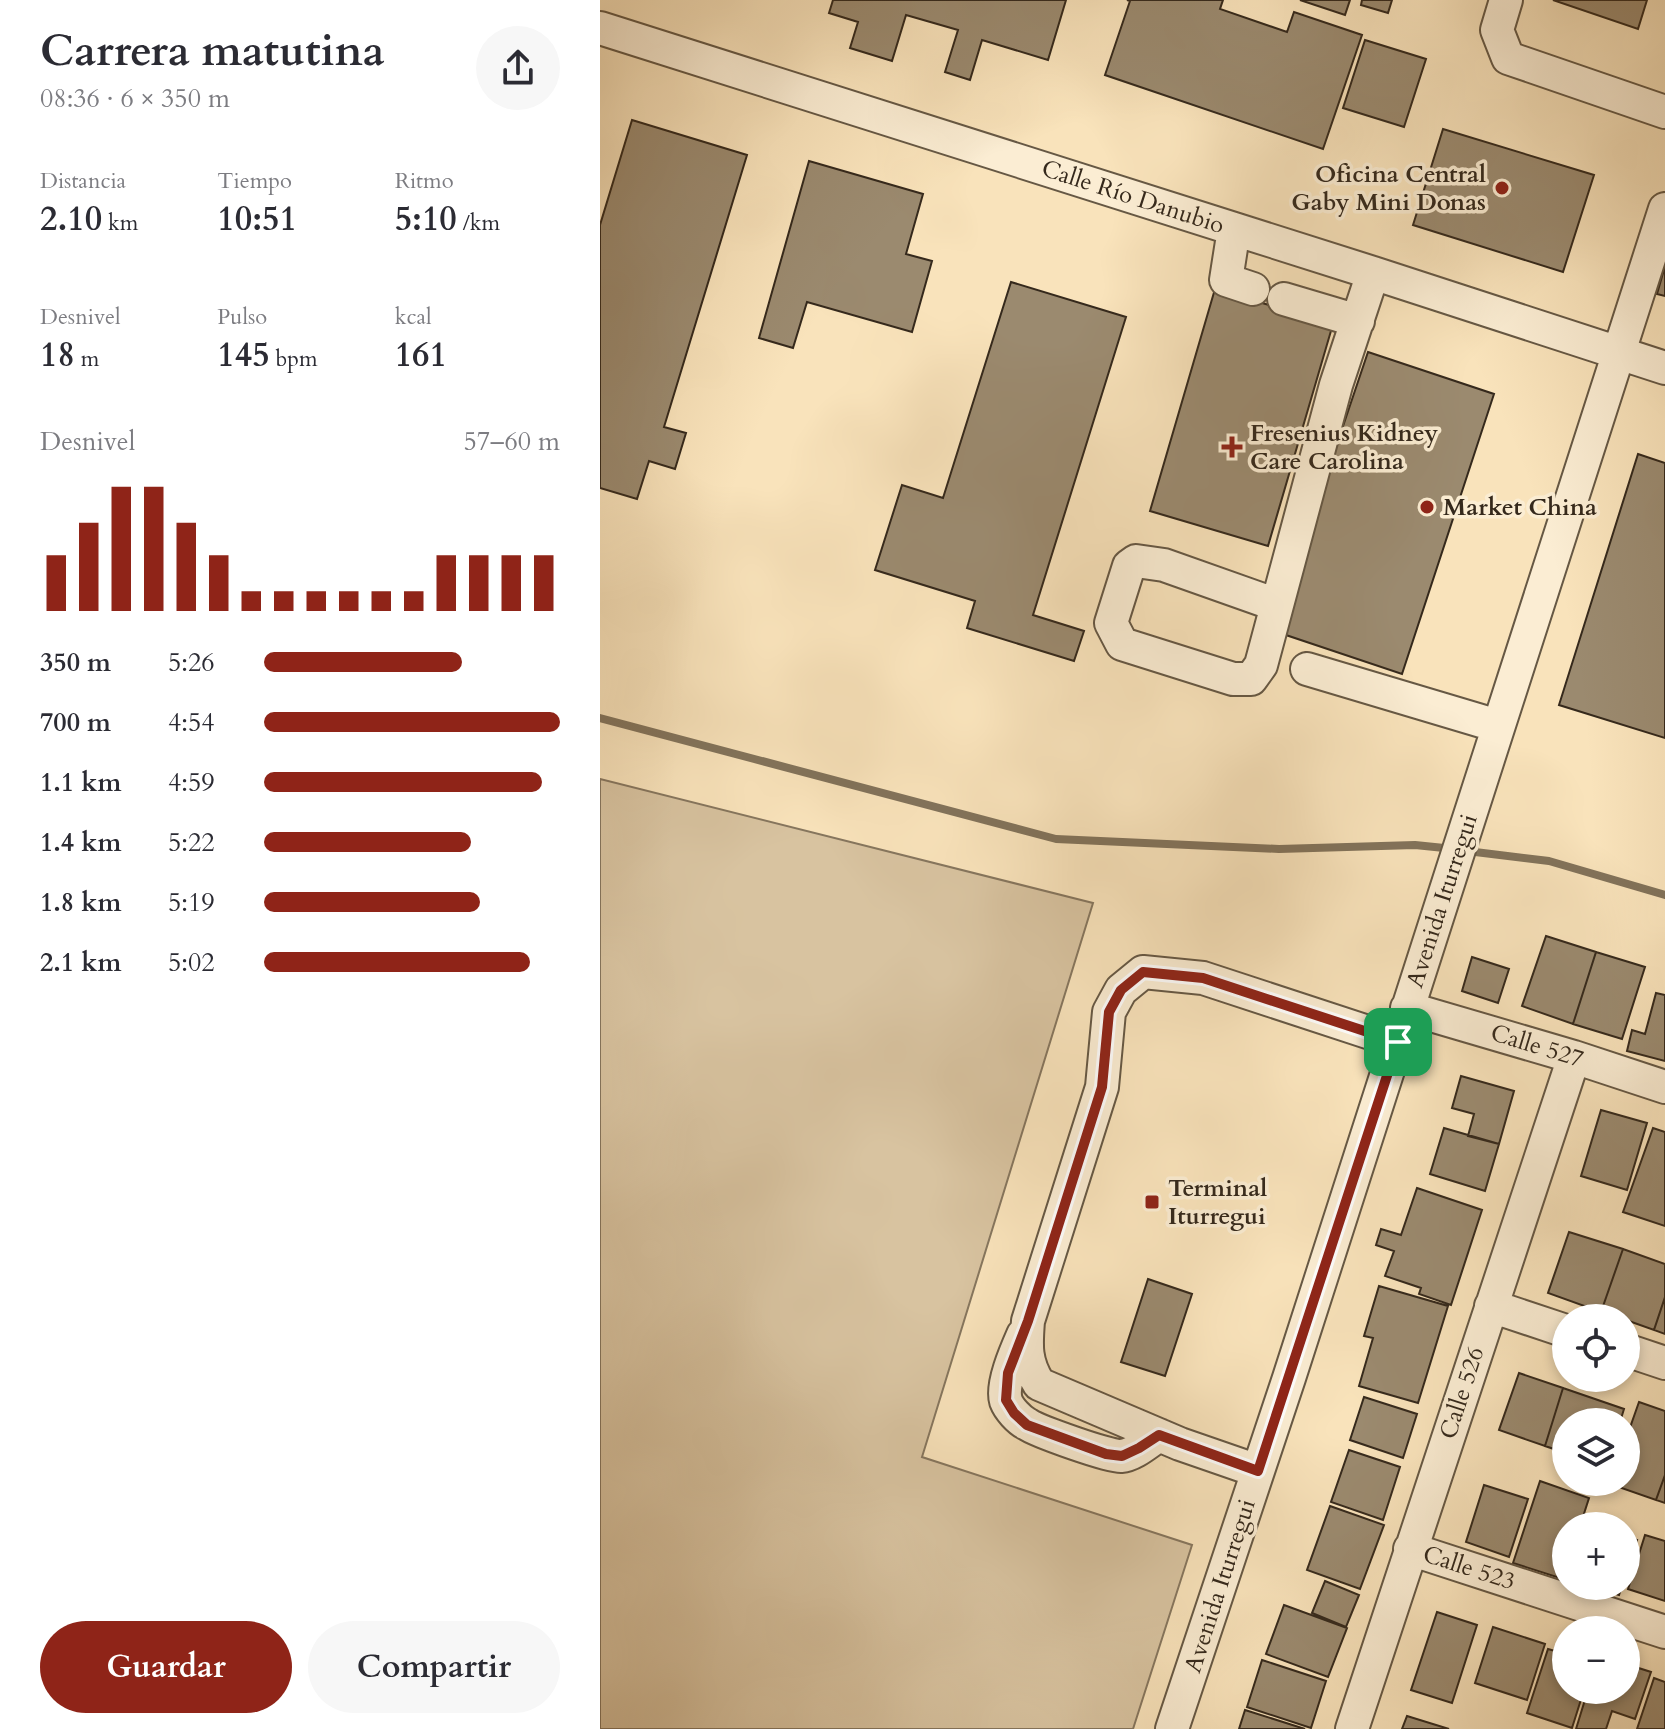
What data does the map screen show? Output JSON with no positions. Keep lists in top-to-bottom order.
{
  "streets": {
    "street": [
      "Calle Río Danubio",
      "Avenida Iturregui",
      "Calle 527",
      "Calle 526",
      "Calle 523"
    ]
  },
  "crossings": [
    ["Calle Río Danubio", "Avenida Iturregui"],
    ["Avenida Iturregui", "Calle 527"],
    ["Calle 527", "Calle 526"],
    ["Calle 526", "Calle 523"]
  ],
  "places": {
    "other": ["Oficina Central Gaby Mini Donas", "Market China"],
    "health": ["Fresenius Kidney Care Carolina"],
    "transit": ["Terminal Iturregui"]
  },
  "page": {
    "heading": ["Carrera matutina", "08:36 · 6 × 350 m"],
    "stats": [
      ["Distancia", "2.10 km"],
      ["Tiempo", "10:51"],
      ["Ritmo", "5:10 /km"],
      ["Desnivel", "18 m"],
      ["Pulso", "145 bpm"],
      ["kcal", "161"]
    ],
    "chart": ["Desnivel", "57–60 m"],
    "list": [
      {
        "name": "350 m",
        "note": "5:26"
      },
      {
        "name": "700 m",
        "note": "4:54"
      },
      {
        "name": "1.1 km",
        "note": "4:59"
      },
      {
        "name": "1.4 km",
        "note": "5:22"
      },
      {
        "name": "1.8 km",
        "note": "5:19"
      },
      {
        "name": "2.1 km",
        "note": "5:02"
      }
    ],
    "map_buttons": ["+", "−"],
    "buttons": ["Guardar", "Compartir"]
  }
}
